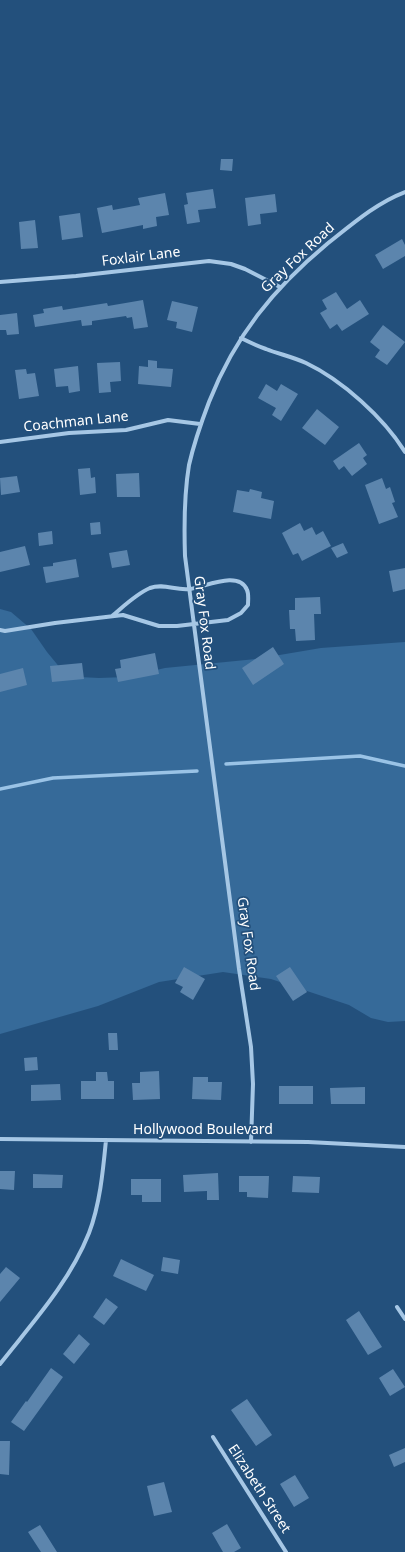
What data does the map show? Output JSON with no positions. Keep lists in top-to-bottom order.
{
  "streets": {
    "street": [
      "Foxlair Lane",
      "Gray Fox Road",
      "Coachman Lane",
      "Hollywood Boulevard",
      "Elizabeth Street"
    ]
  },
  "crossings": [
    ["Foxlair Lane", "Gray Fox Road"],
    ["Gray Fox Road", "Coachman Lane"],
    ["Gray Fox Road", "Hollywood Boulevard"]
  ]
}
